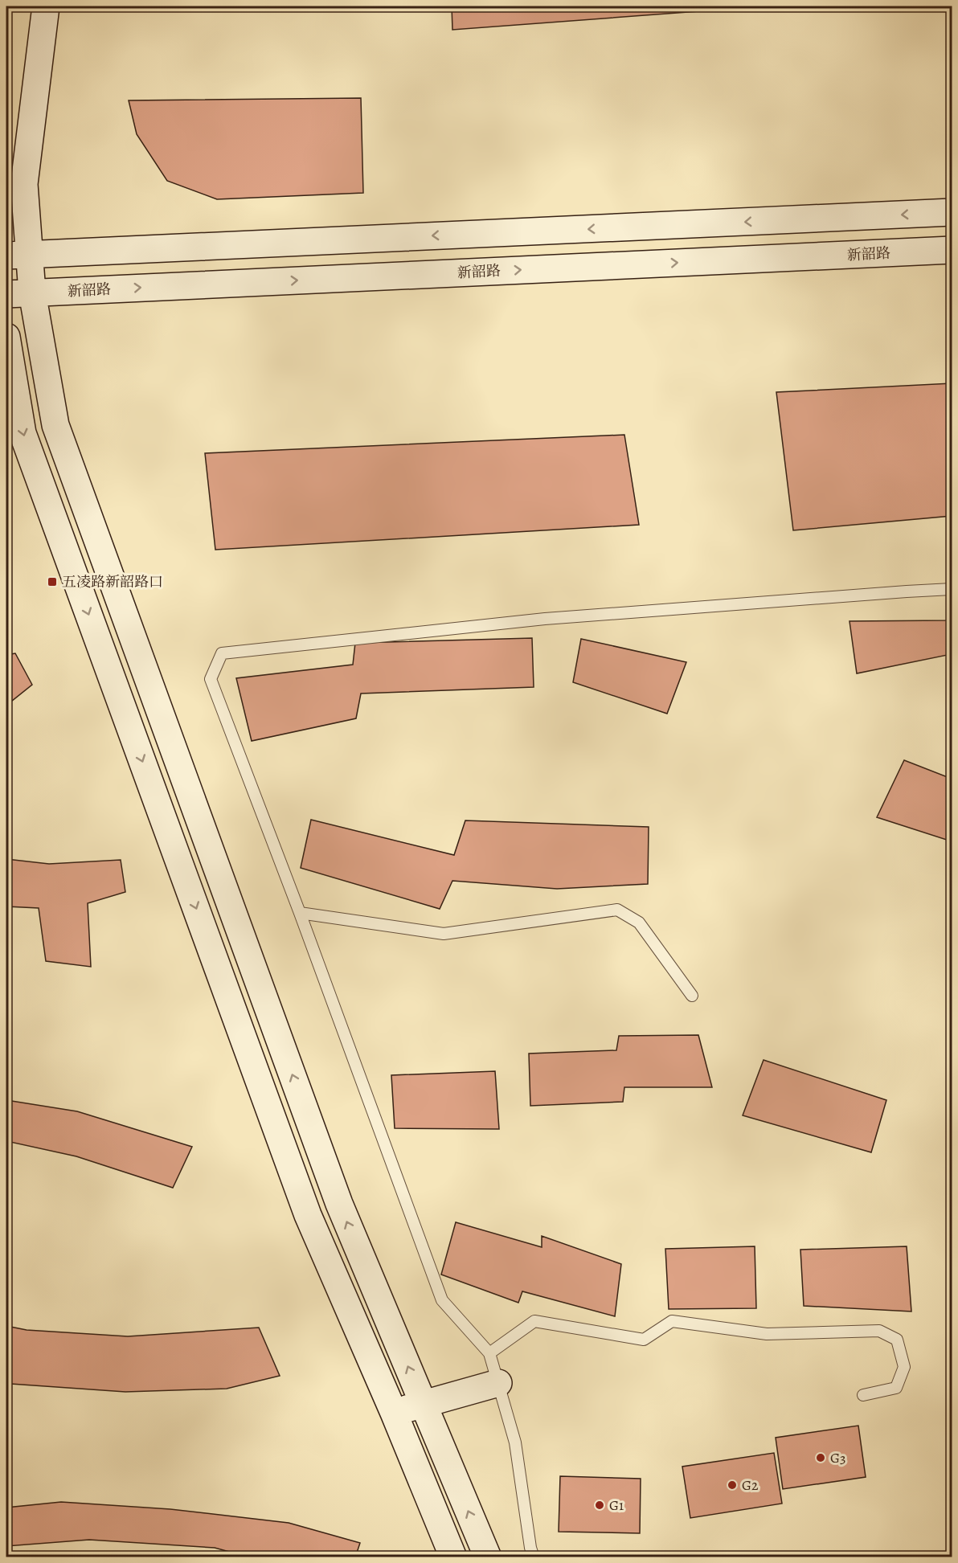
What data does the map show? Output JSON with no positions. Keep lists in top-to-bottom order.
{
  "streets": {
    "street": ["新韶路"]
  },
  "places": {
    "transit": ["五凌路新韶路口"],
    "other": ["G3", "G2", "G1"]
  }
}
